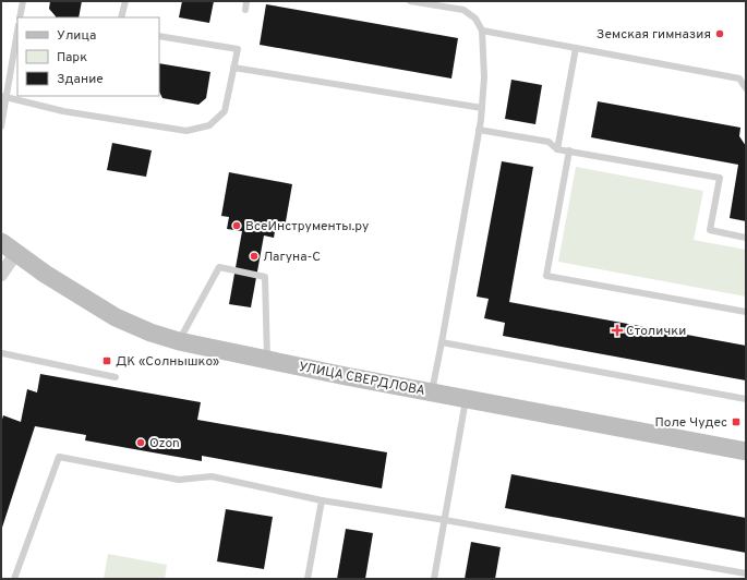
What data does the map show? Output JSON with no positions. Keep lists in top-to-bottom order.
{
  "streets": {
    "main road": ["УЛИЦА СВЕРДЛОВА"]
  },
  "places": {
    "other": [
      "Земская гимназия",
      "ВсеИнструменты.ру",
      "Лагуна-С",
      "Ozon"
    ],
    "health": ["Столички"],
    "transit": ["ДК «Солнышко»", "Поле Чудес"]
  },
  "legend": ["Улица", "Парк", "Здание"]
}
